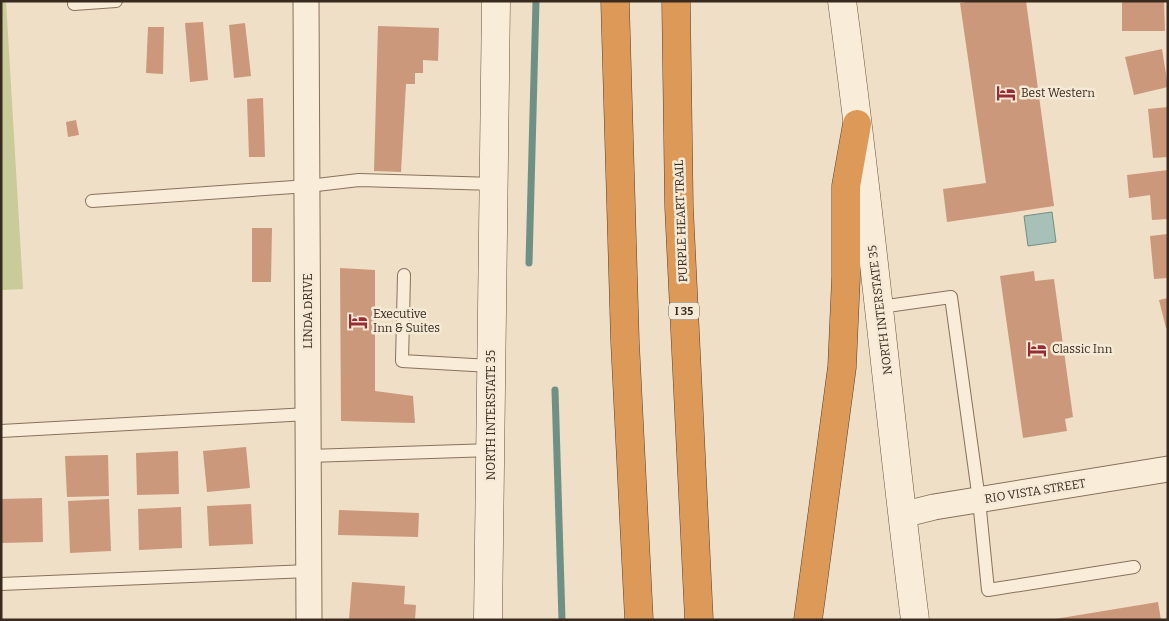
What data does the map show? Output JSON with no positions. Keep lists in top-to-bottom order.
{
  "streets": {
    "highway": ["PURPLE HEART TRAIL", "I 35"],
    "main road": ["NORTH INTERSTATE 35"],
    "street": ["LINDA DRIVE", "RIO VISTA STREET"]
  },
  "crossings": [
    ["NORTH INTERSTATE 35", "RIO VISTA STREET"]
  ],
  "places": {
    "hotel": ["Best Western", "Executive Inn & Suites", "Classic Inn"]
  }
}
